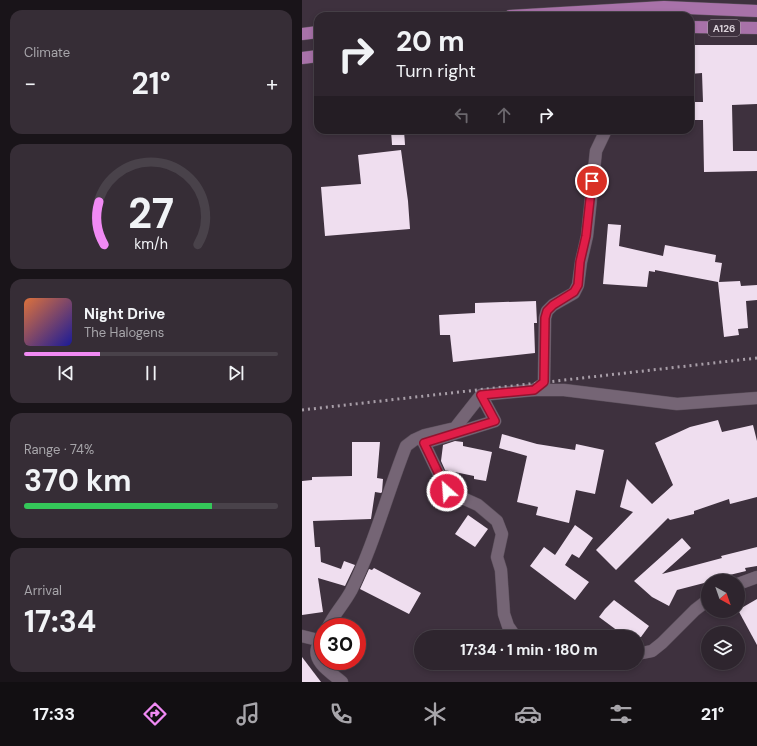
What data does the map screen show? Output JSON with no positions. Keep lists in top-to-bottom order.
{
  "streets": {
    "highway": ["A126"]
  },
  "north": "bottom right",
  "page": {
    "tile": [
      "Climate",
      ["Range · 74%", "370 km"],
      ["Arrival", "17:34"]
    ],
    "turn": ["20 m", "Turn right"],
    "heat": ["−", "21°", "+"],
    "song": ["Night Drive", "The Halogens"],
    "limit": "30",
    "trip": "17:34 · 1 min · 180 m",
    "tabs": ["17:33", "21°"],
    "gauge": ["27", "km/h"]
  }
}
